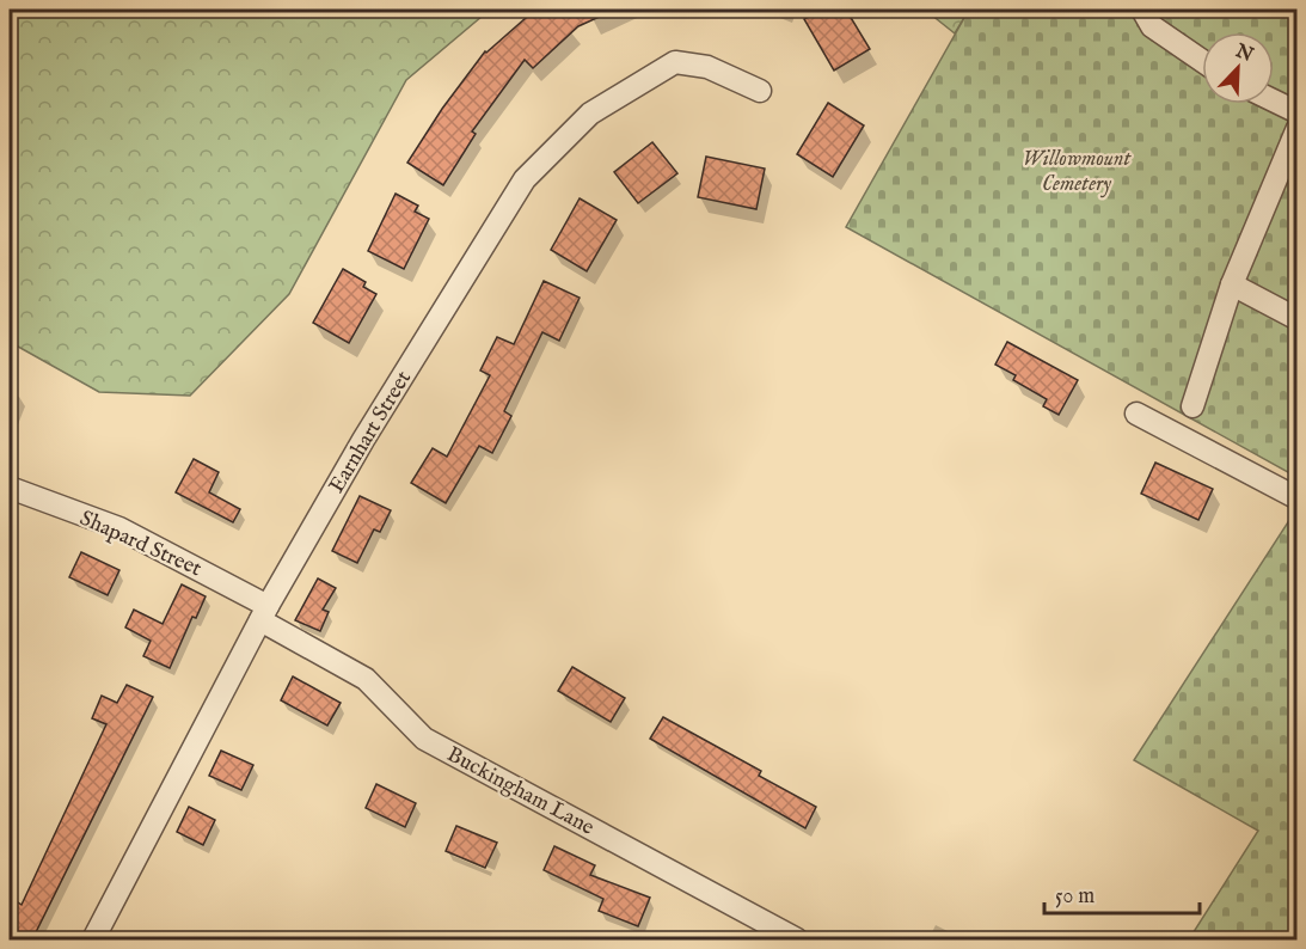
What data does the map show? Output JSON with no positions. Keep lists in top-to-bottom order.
{
  "streets": {
    "street": ["Earnhart Street", "Shapard Street", "Buckingham Lane"]
  },
  "crossings": [
    ["Earnhart Street", "Shapard Street"],
    ["Earnhart Street", "Buckingham Lane"],
    ["Shapard Street", "Buckingham Lane"]
  ],
  "parks": ["Willowmount Cemetery"],
  "scale_bar": "50 m",
  "north": "top right"
}
